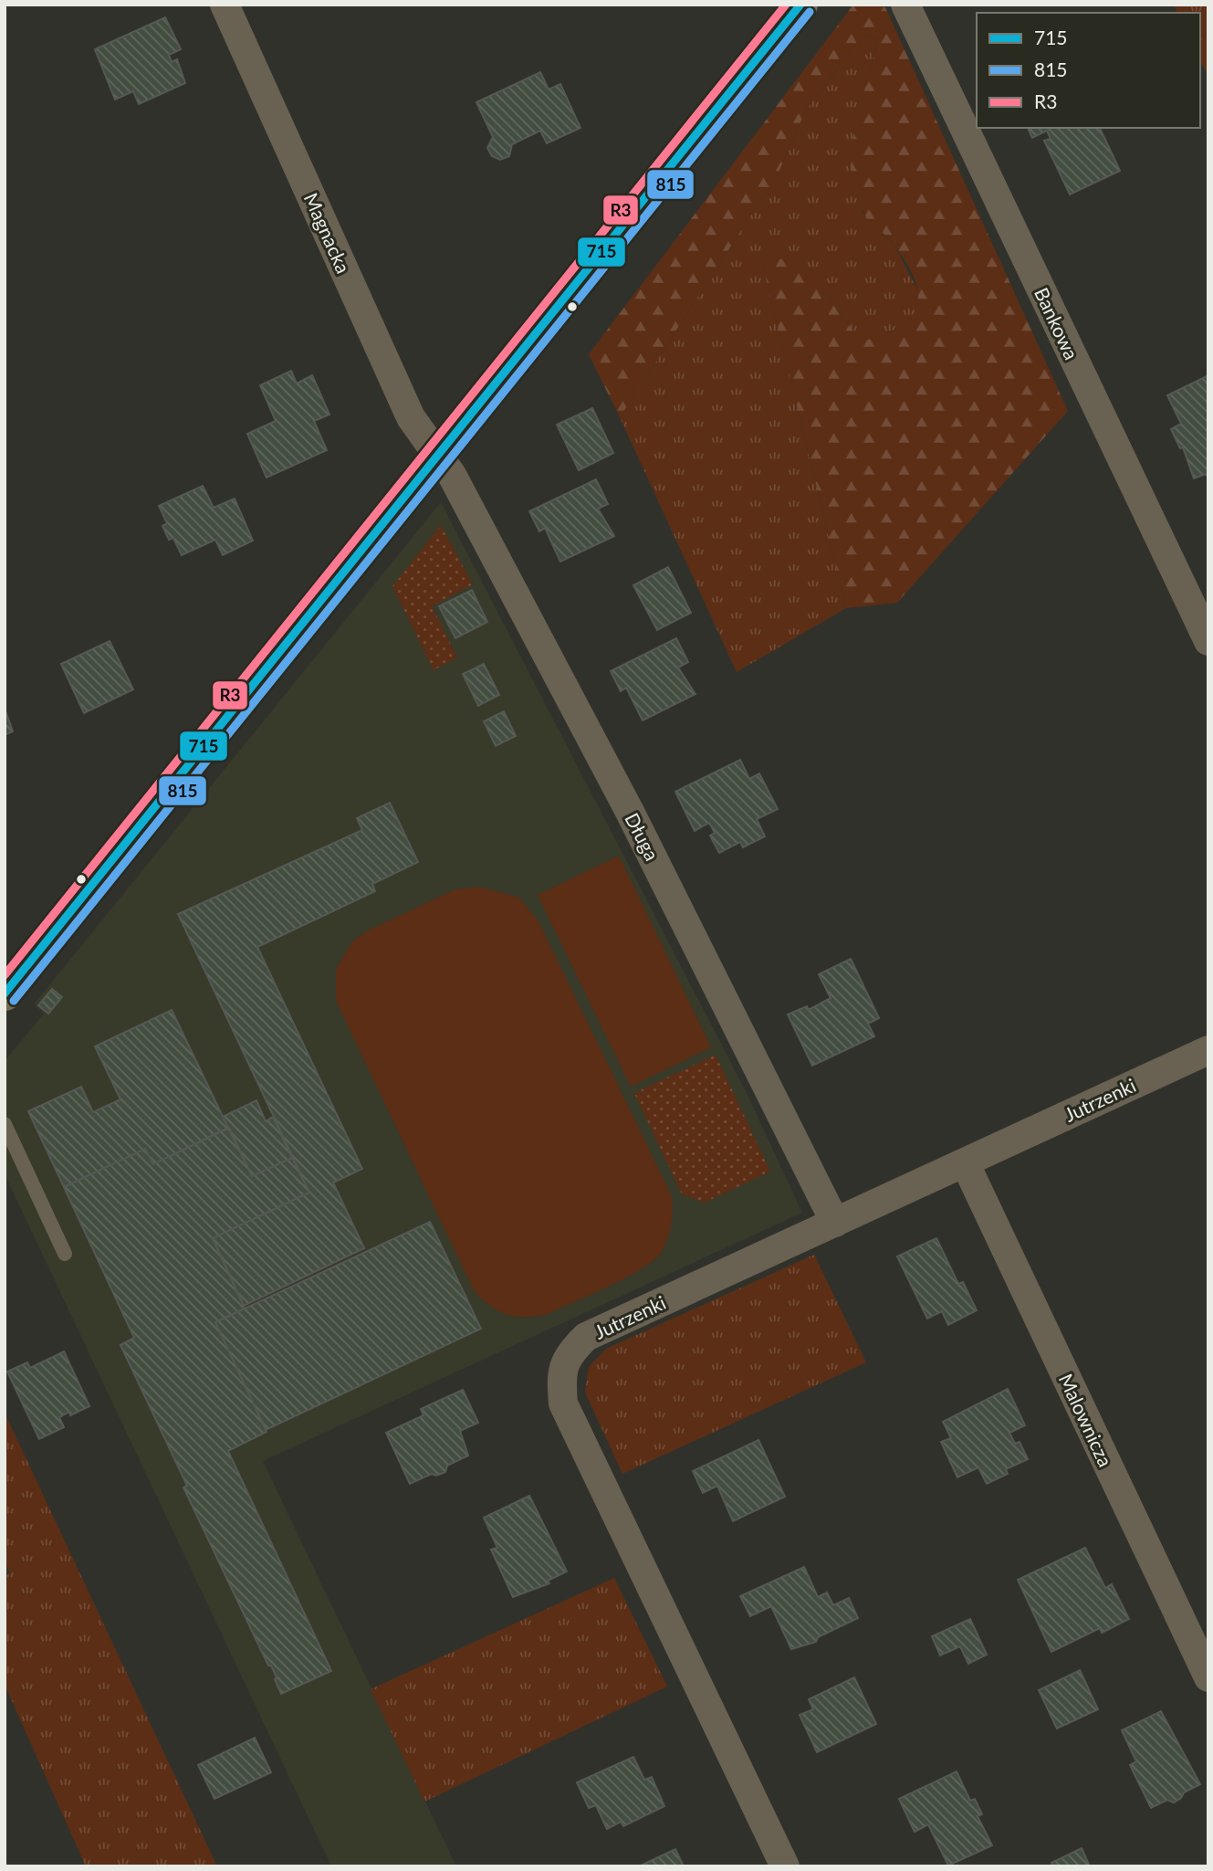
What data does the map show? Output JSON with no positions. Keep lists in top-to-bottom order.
{
  "streets": {
    "street": [
      "Magnacka",
      "Bankowa",
      "Długa",
      "Jutrzenki",
      "Malownicza"
    ]
  },
  "crossings": [
    ["Magnacka", "Długa"],
    ["Długa", "Jutrzenki"],
    ["Jutrzenki", "Malownicza"]
  ],
  "lines": ["transit line 715", "transit line R3", "transit line 815"],
  "legend": ["715", "815", "R3"]
}
